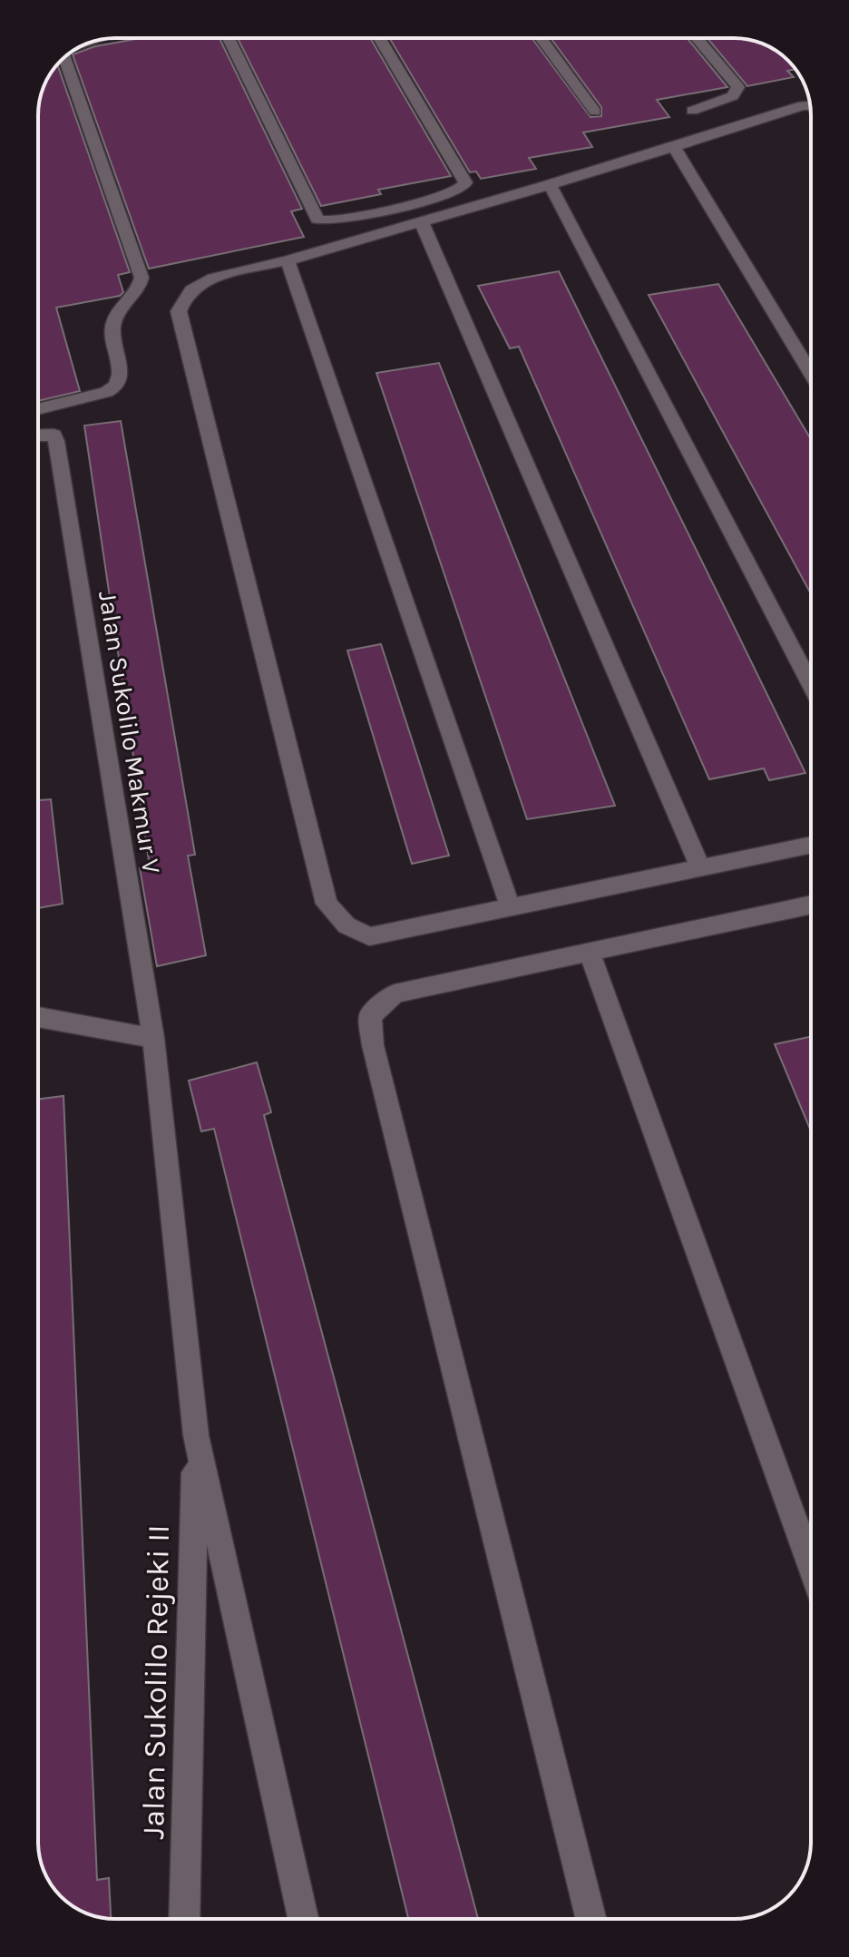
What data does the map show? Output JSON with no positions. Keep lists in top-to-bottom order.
{
  "streets": {
    "street": ["Jalan Sukolilo Makmur V", "Jalan Sukolilo Rejeki II"]
  },
  "crossings": [
    ["Jalan Sukolilo Makmur V", "Jalan Sukolilo Rejeki II"]
  ]
}
